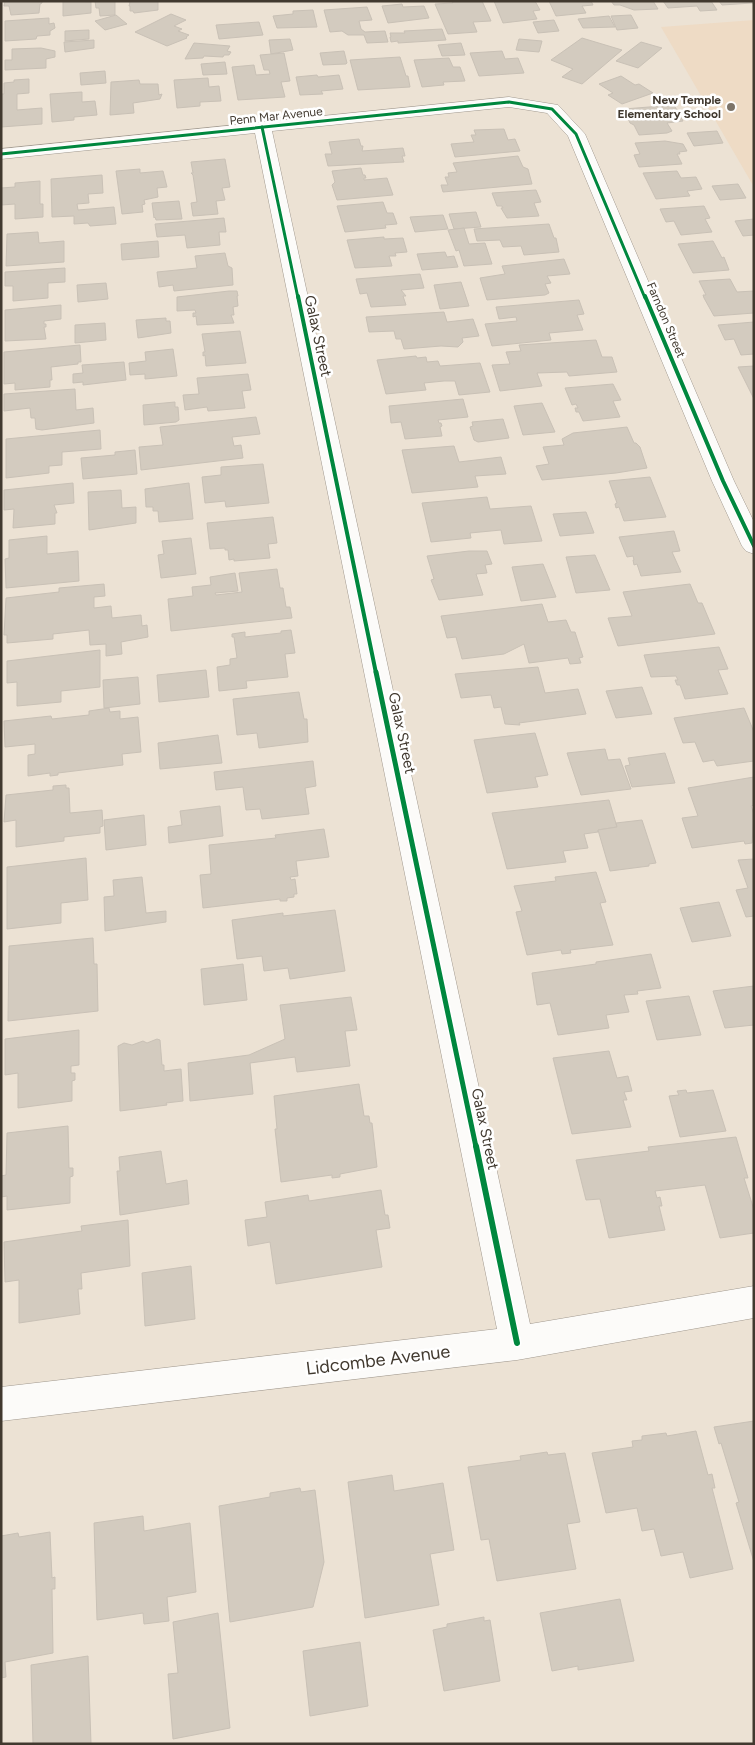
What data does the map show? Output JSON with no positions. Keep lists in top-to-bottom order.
{
  "streets": {
    "street": [
      "Penn Mar Avenue",
      "Farndon Street",
      "Galax Street",
      "Lidcombe Avenue"
    ]
  },
  "crossings": [
    ["Penn Mar Avenue", "Farndon Street"],
    ["Penn Mar Avenue", "Galax Street"],
    ["Galax Street", "Lidcombe Avenue"]
  ],
  "places": ["New Temple Elementary School"]
}
